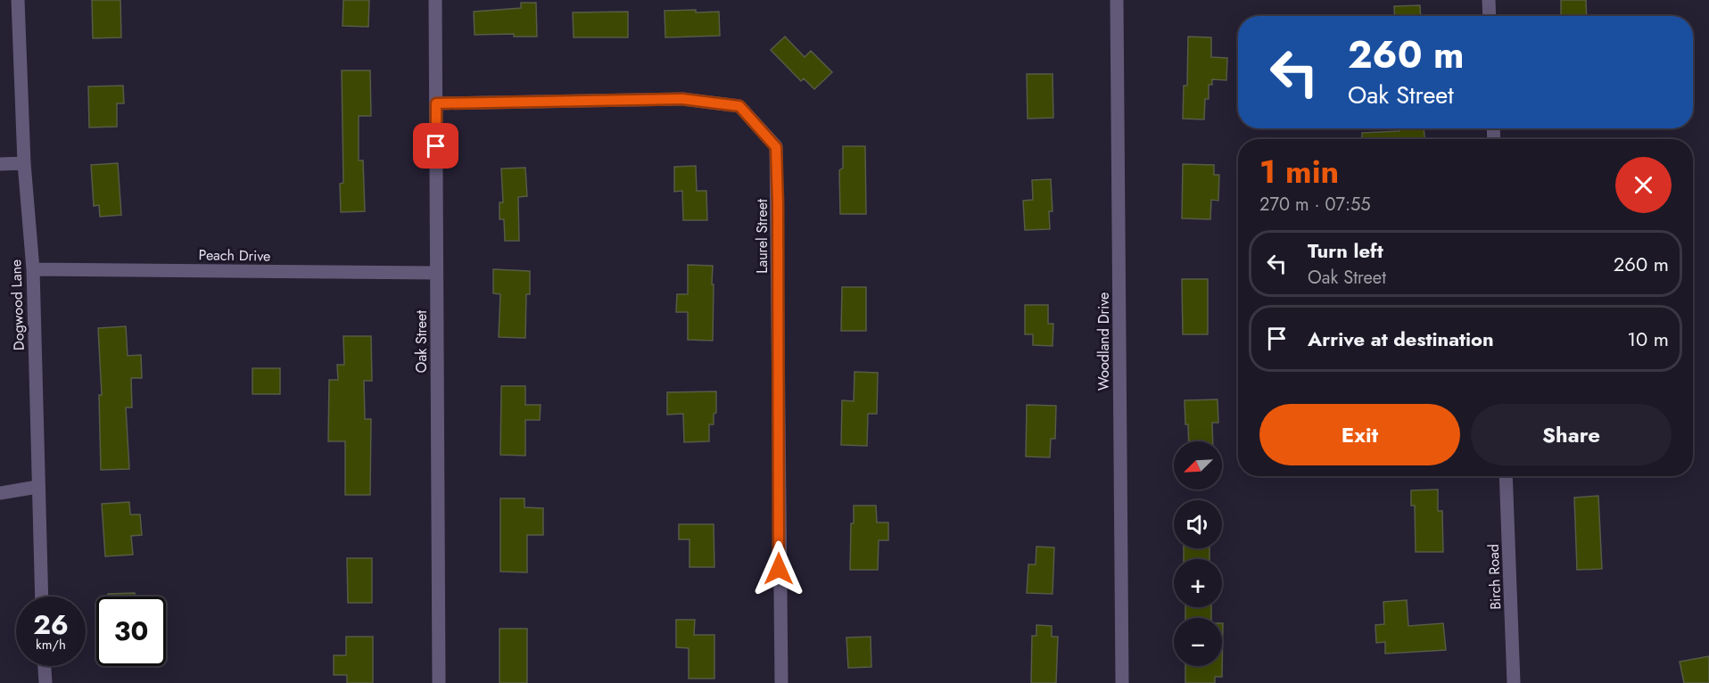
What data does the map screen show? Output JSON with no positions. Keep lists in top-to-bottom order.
{
  "streets": {
    "street": [
      "Laurel Street",
      "Peach Drive",
      "Dogwood Lane",
      "Oak Street",
      "Woodland Drive",
      "Birch Road"
    ]
  },
  "crossings": [
    ["Laurel Street", "Oak Street"],
    ["Peach Drive", "Dogwood Lane"],
    ["Peach Drive", "Oak Street"]
  ],
  "north": "bottom left",
  "page": {
    "turn": ["260 m", "Oak Street"],
    "heading": ["1 min", "270 m · 07:55"],
    "list": [
      {
        "name": "Turn left",
        "note": "Oak Street",
        "value": "260 m"
      },
      {
        "name": "Arrive at destination",
        "value": "10 m"
      }
    ],
    "buttons": ["Exit", "Share"],
    "map_buttons": ["+", "−"],
    "speed": "26 km/h",
    "limit": "30"
  }
}
